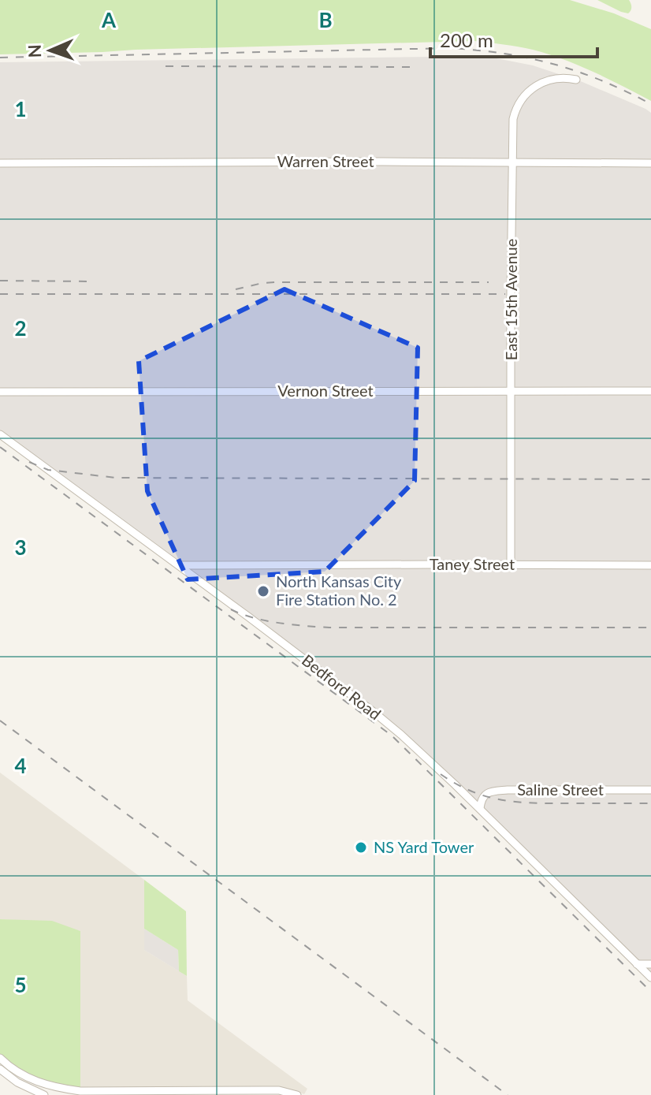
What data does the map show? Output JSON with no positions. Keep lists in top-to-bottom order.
{
  "streets": {
    "street": [
      "Warren Street",
      "East 15th Avenue",
      "Vernon Street",
      "Taney Street",
      "Bedford Road",
      "Saline Street"
    ]
  },
  "crossings": [
    ["Warren Street", "East 15th Avenue"],
    ["East 15th Avenue", "Vernon Street"],
    ["East 15th Avenue", "Taney Street"],
    ["Taney Street", "Bedford Road"],
    ["Bedford Road", "Saline Street"]
  ],
  "places": ["North Kansas City Fire Station No. 2", "NS Yard Tower"],
  "scale_bar": "200 m",
  "north": "left",
  "grid": {
    "columns": ["A", "B"],
    "rows": [
      "1",
      "2",
      "3",
      "4",
      "5"
    ]
  }
}
